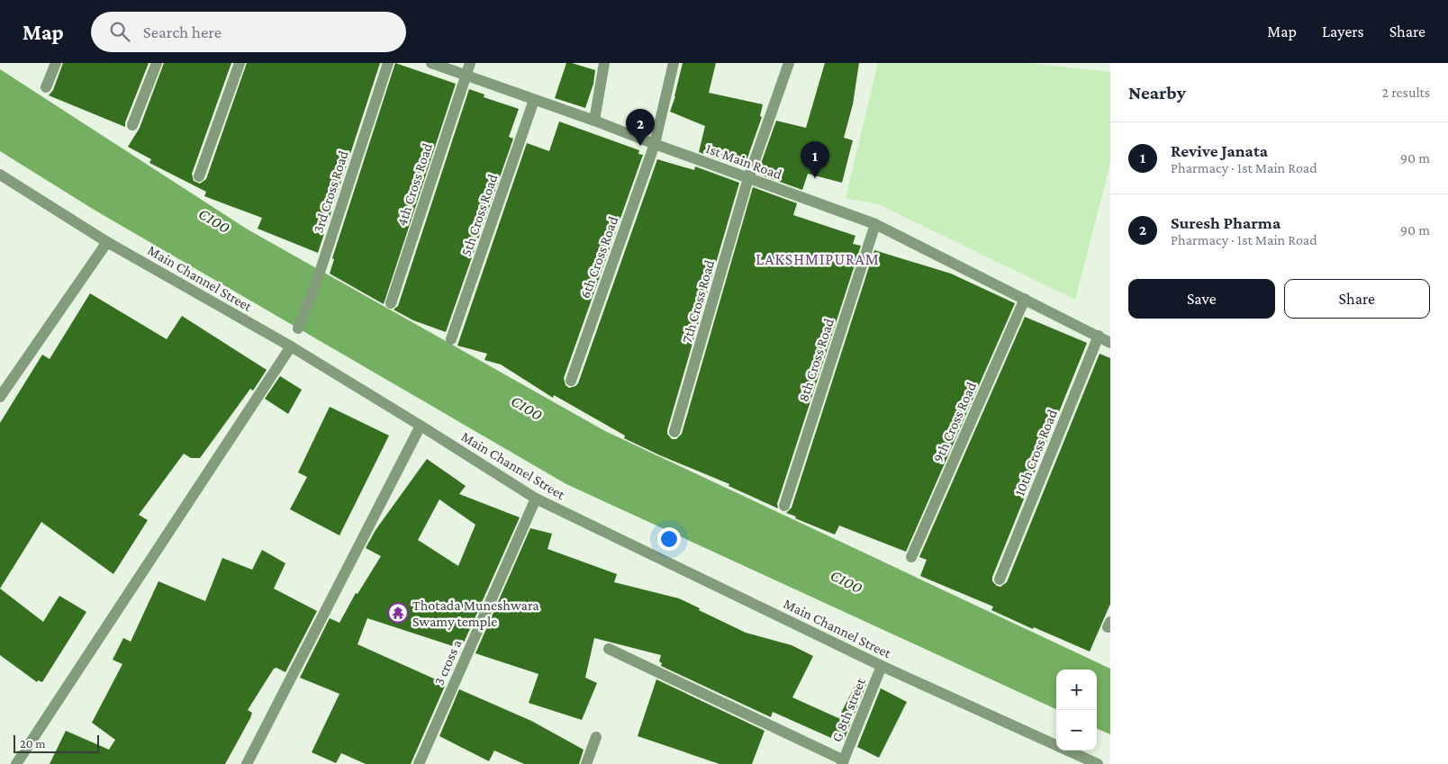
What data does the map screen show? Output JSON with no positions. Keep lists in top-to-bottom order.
{
  "streets": {
    "street": [
      "1st Main Road",
      "4th Cross Road",
      "3rd Cross Road",
      "5th Cross Road",
      "6th Cross Road",
      "Main Channel Street",
      "7th Cross Road",
      "8th Cross Road",
      "9th Cross Road",
      "10th Cross Road",
      "3 cross a",
      "G 8th street"
    ]
  },
  "crossings": [
    ["1st Main Road", "4th Cross Road"],
    ["1st Main Road", "5th Cross Road"],
    ["1st Main Road", "6th Cross Road"],
    ["1st Main Road", "7th Cross Road"],
    ["1st Main Road", "8th Cross Road"],
    ["1st Main Road", "9th Cross Road"],
    ["1st Main Road", "10th Cross Road"],
    ["Main Channel Street", "3 cross a"],
    ["Main Channel Street", "G 8th street"]
  ],
  "districts": ["LAKSHMIPURAM"],
  "water": ["C100"],
  "places": {
    "temple": ["Thotada Muneshwara Swamy temple"]
  },
  "scale_bar": "20 m",
  "page": {
    "header": "Map",
    "search": "Search here",
    "nav": ["Map", "Layers", "Share"],
    "heading": ["Nearby", "2 results"],
    "pins": ["2", "1"],
    "list": [
      {
        "mark": "1",
        "name": "Revive Janata",
        "note": "Pharmacy · 1st Main Road",
        "value": "90 m"
      },
      {
        "mark": "2",
        "name": "Suresh Pharma",
        "note": "Pharmacy · 1st Main Road",
        "value": "90 m"
      }
    ],
    "buttons": ["Save", "Share"],
    "map_buttons": ["+", "−"],
    "scale": "20 m"
  }
}
